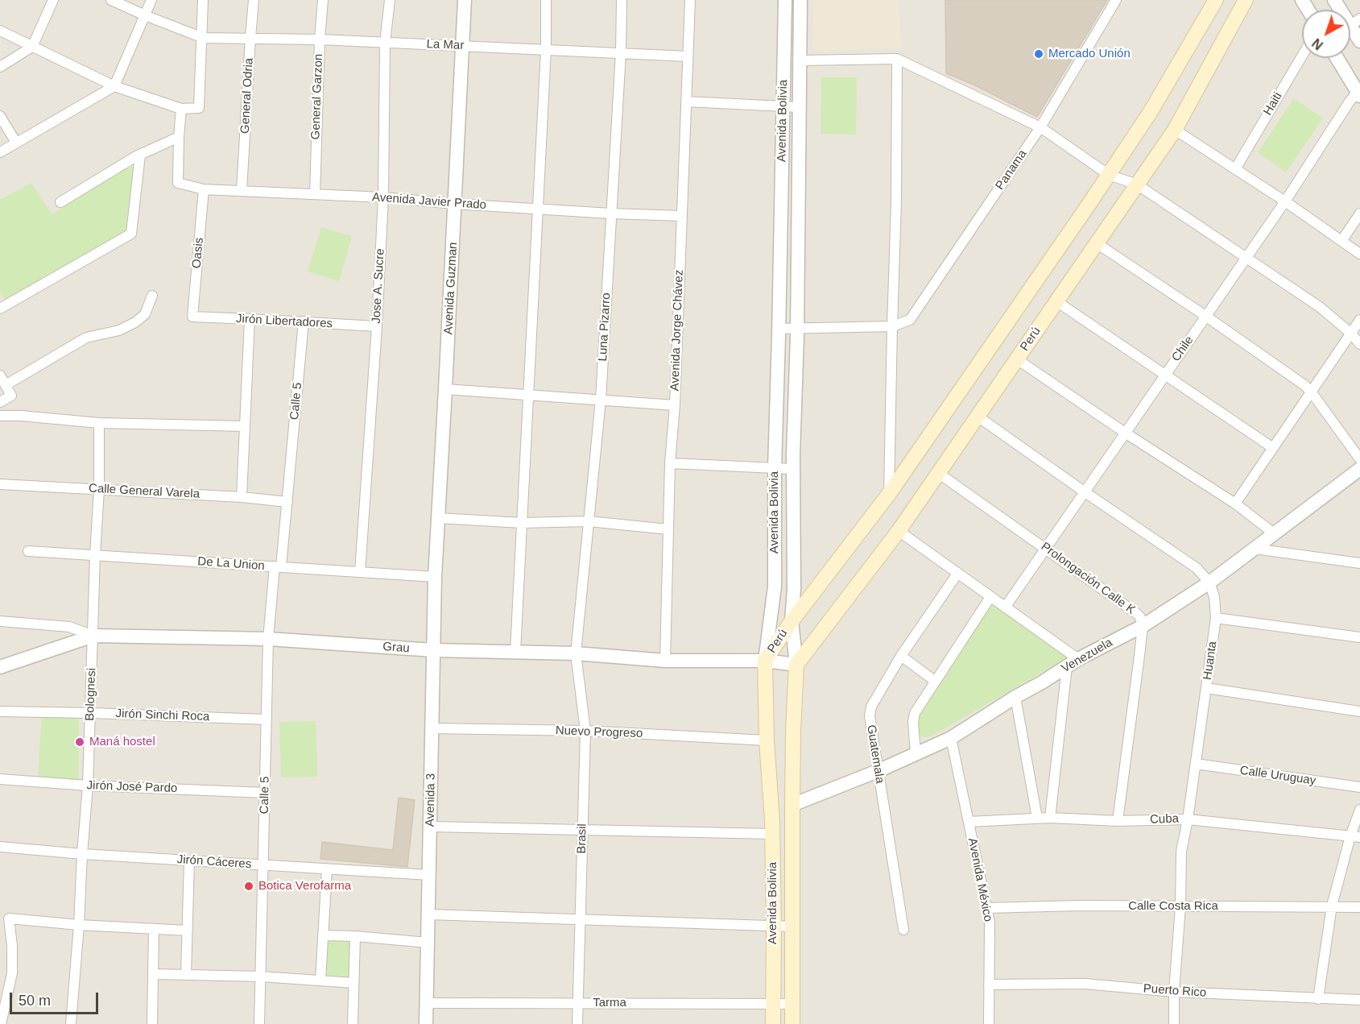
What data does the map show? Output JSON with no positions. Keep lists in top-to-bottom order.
{
  "streets": {
    "main road": ["Avenida Bolivia", "Perú"],
    "street": [
      "La Mar",
      "General Odria",
      "General Garzon",
      "Haiti",
      "Panama",
      "Avenida Javier Prado",
      "Oasis",
      "Jose A. Sucre",
      "Avenida Guzman",
      "Jirón Libertadores",
      "Luna Pizarro",
      "Avenida Jorge Chávez",
      "Chile",
      "Calle 5",
      "Calle General Varela",
      "De La Union",
      "Prolongación Calle K",
      "Grau",
      "Venezuela",
      "Huanta",
      "Bolognesi",
      "Jirón Sinchi Roca",
      "Nuevo Progreso",
      "Guatemala",
      "Calle Uruguay",
      "Jirón José Pardo",
      "Avenida 3",
      "Cuba",
      "Brasil",
      "Jirón Cáceres",
      "Avenida México",
      "Calle Costa Rica",
      "Puerto Rico",
      "Tarma"
    ]
  },
  "crossings": [
    ["La Mar", "General Odria"],
    ["La Mar", "General Garzon"],
    ["La Mar", "Jose A. Sucre"],
    ["La Mar", "Avenida Guzman"],
    ["La Mar", "Luna Pizarro"],
    ["La Mar", "Avenida Jorge Chávez"],
    ["General Odria", "Avenida Javier Prado"],
    ["General Garzon", "Avenida Javier Prado"],
    ["Avenida Bolivia", "Perú"],
    ["Avenida Bolivia", "Grau"],
    ["Avenida Bolivia", "Venezuela"],
    ["Avenida Bolivia", "Nuevo Progreso"],
    ["Avenida Bolivia", "Tarma"],
    ["Avenida Javier Prado", "Oasis"],
    ["Avenida Javier Prado", "Jose A. Sucre"],
    ["Avenida Javier Prado", "Avenida Guzman"],
    ["Avenida Javier Prado", "Luna Pizarro"],
    ["Avenida Javier Prado", "Avenida Jorge Chávez"],
    ["Oasis", "Jirón Libertadores"],
    ["Jose A. Sucre", "Jirón Libertadores"],
    ["Jose A. Sucre", "De La Union"],
    ["Avenida Guzman", "De La Union"],
    ["Avenida Guzman", "Avenida 3"],
    ["Jirón Libertadores", "Calle 5"],
    ["Luna Pizarro", "Grau"],
    ["Luna Pizarro", "Brasil"],
    ["Avenida Jorge Chávez", "Grau"],
    ["Perú", "Prolongación Calle K"],
    ["Perú", "Grau"],
    ["Chile", "Prolongación Calle K"],
    ["Calle 5", "Calle General Varela"],
    ["Calle 5", "De La Union"],
    ["Calle 5", "Grau"],
    ["Calle 5", "Jirón Sinchi Roca"],
    ["Calle 5", "Jirón José Pardo"],
    ["Calle 5", "Jirón Cáceres"],
    ["Calle General Varela", "Bolognesi"],
    ["De La Union", "Bolognesi"],
    ["De La Union", "Avenida 3"],
    ["Prolongación Calle K", "Venezuela"],
    ["Prolongación Calle K", "Cuba"],
    ["Grau", "Bolognesi"],
    ["Grau", "Avenida 3"],
    ["Grau", "Brasil"],
    ["Venezuela", "Huanta"],
    ["Venezuela", "Guatemala"],
    ["Venezuela", "Avenida México"],
    ["Huanta", "Calle Uruguay"],
    ["Huanta", "Cuba"],
    ["Huanta", "Calle Costa Rica"],
    ["Huanta", "Puerto Rico"],
    ["Bolognesi", "Jirón Sinchi Roca"],
    ["Bolognesi", "Jirón José Pardo"],
    ["Bolognesi", "Jirón Cáceres"],
    ["Nuevo Progreso", "Avenida 3"],
    ["Nuevo Progreso", "Brasil"],
    ["Avenida 3", "Jirón Cáceres"],
    ["Avenida 3", "Tarma"],
    ["Cuba", "Avenida México"],
    ["Brasil", "Tarma"],
    ["Avenida México", "Calle Costa Rica"],
    ["Avenida México", "Puerto Rico"]
  ],
  "places": ["Mercado Unión", "Maná hostel", "Botica Verofarma"],
  "scale_bar": "50 m",
  "north": "bottom left"
}
